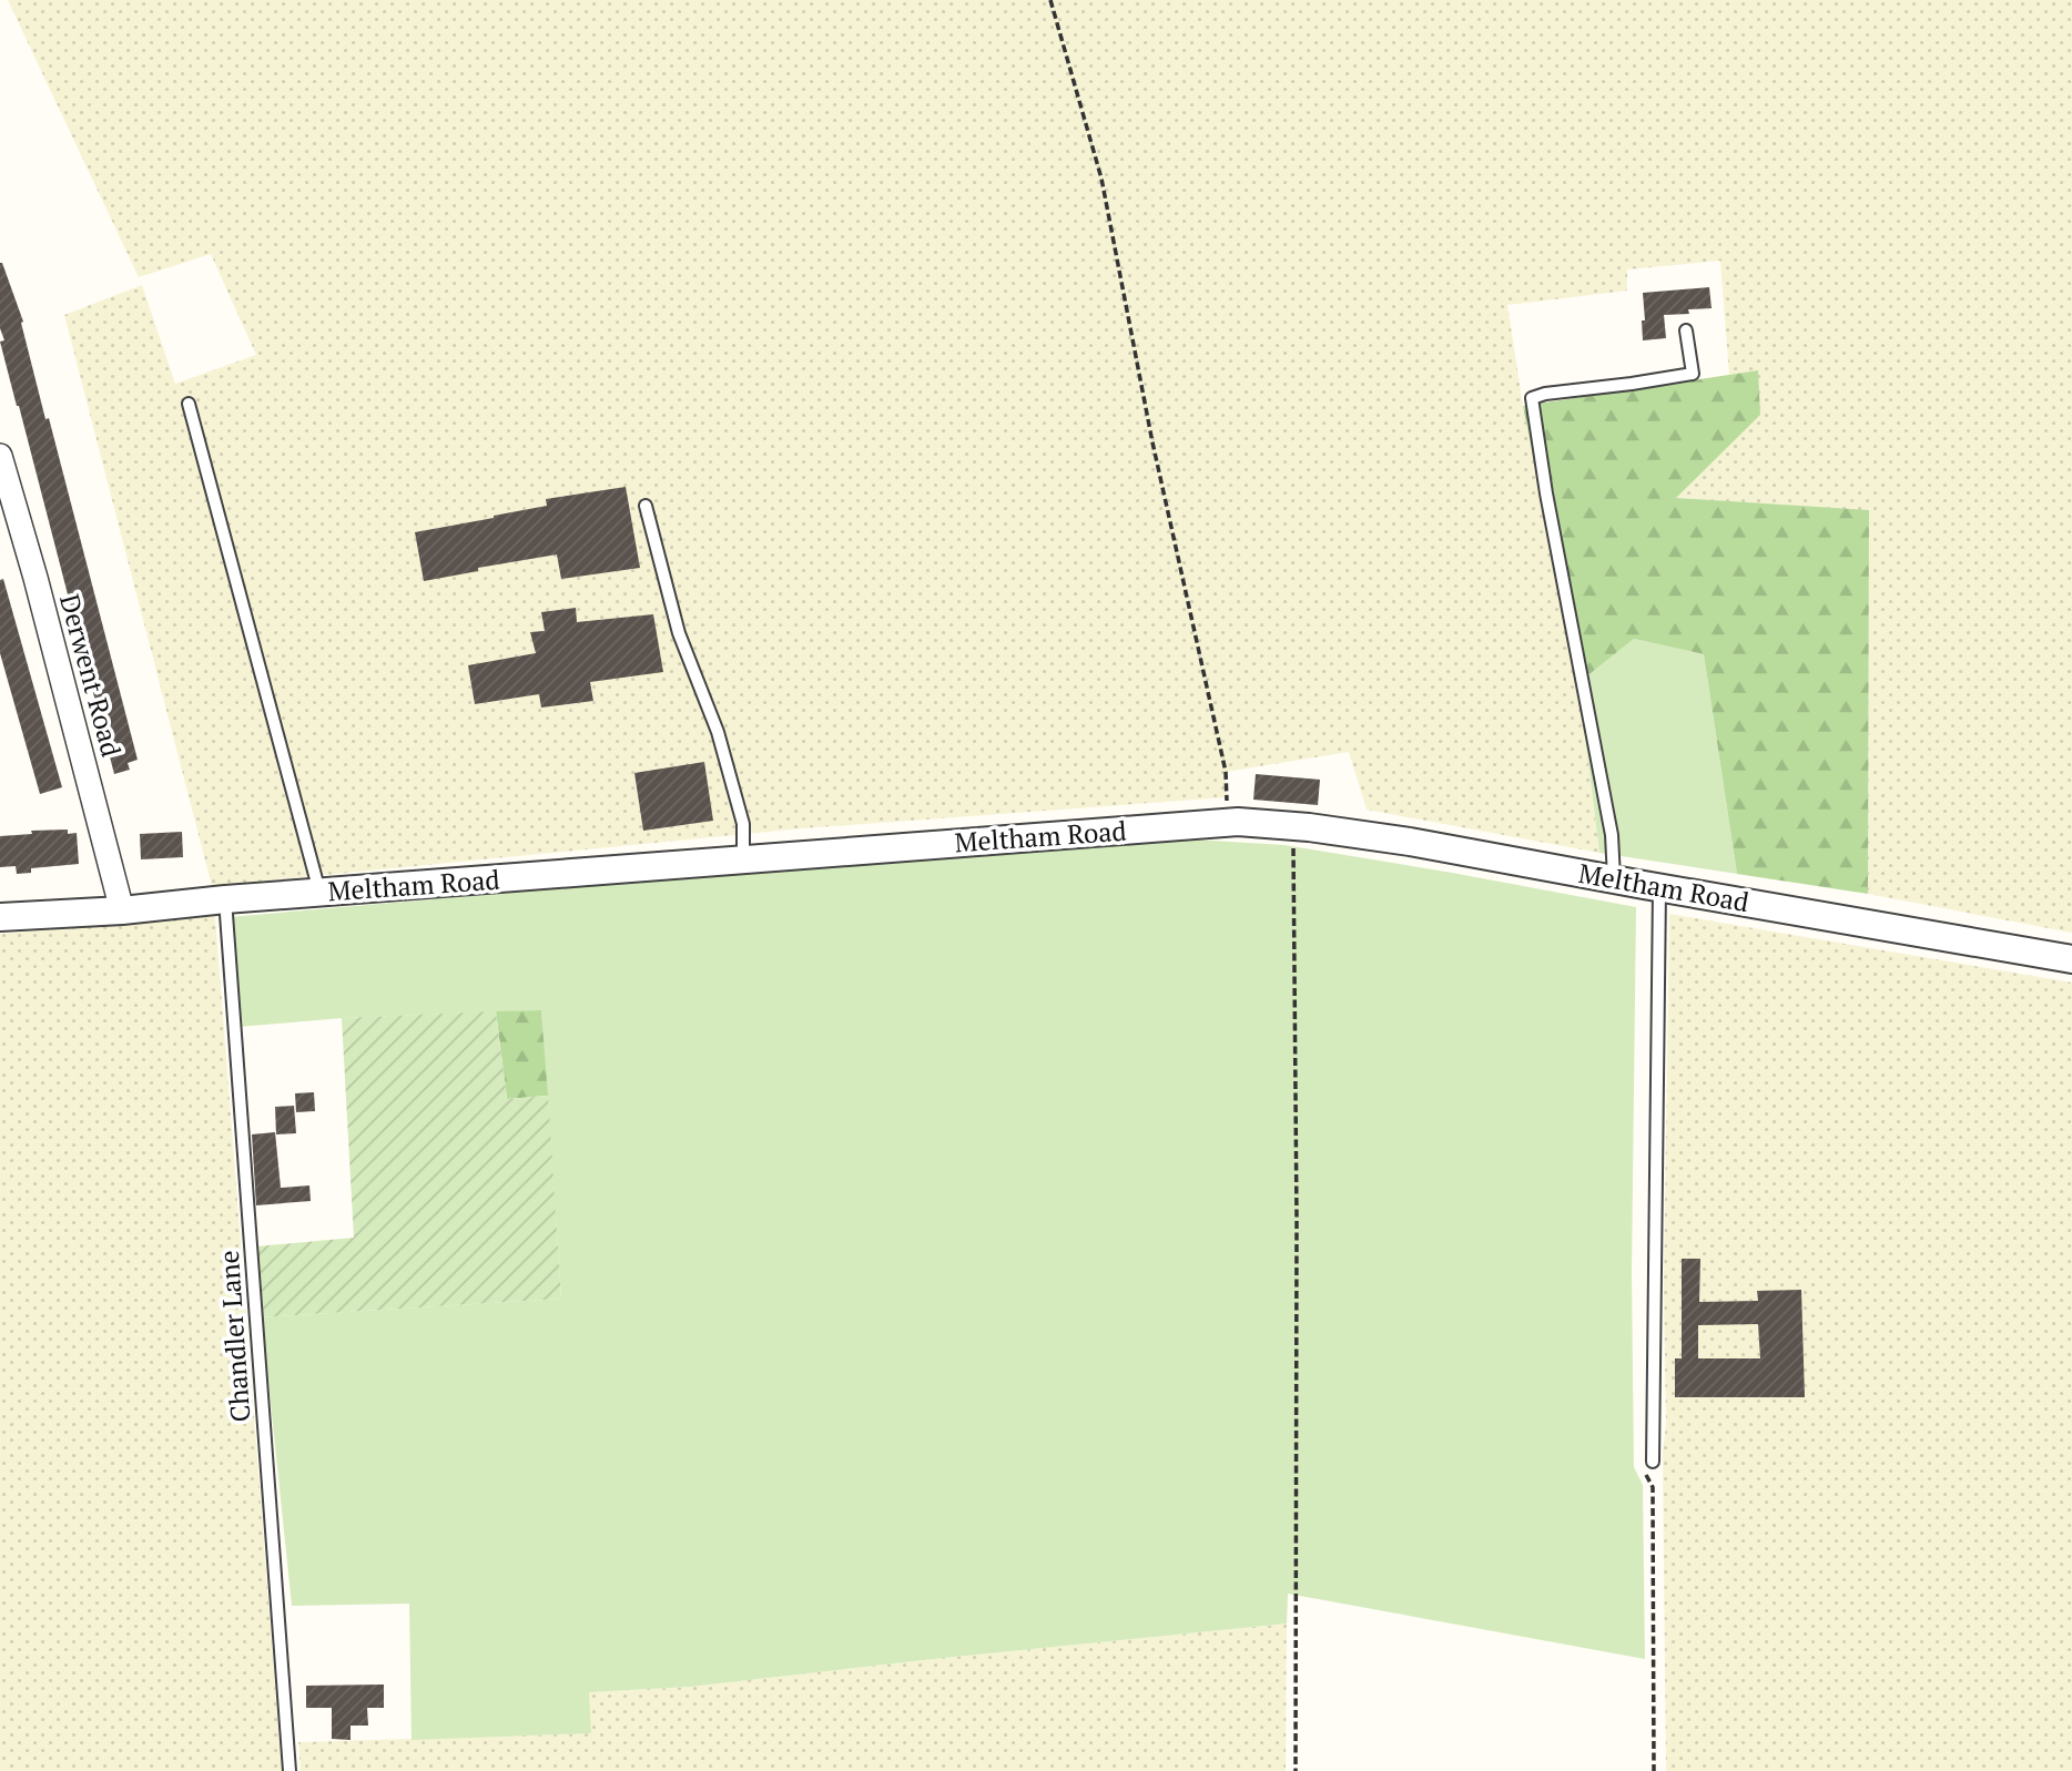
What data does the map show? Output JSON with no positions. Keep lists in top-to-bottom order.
{
  "streets": {
    "street": ["Derwent Road", "Meltham Road"],
    "lane": ["Chandler Lane"]
  },
  "crossings": [
    ["Derwent Road", "Meltham Road"],
    ["Meltham Road", "Chandler Lane"]
  ]
}
